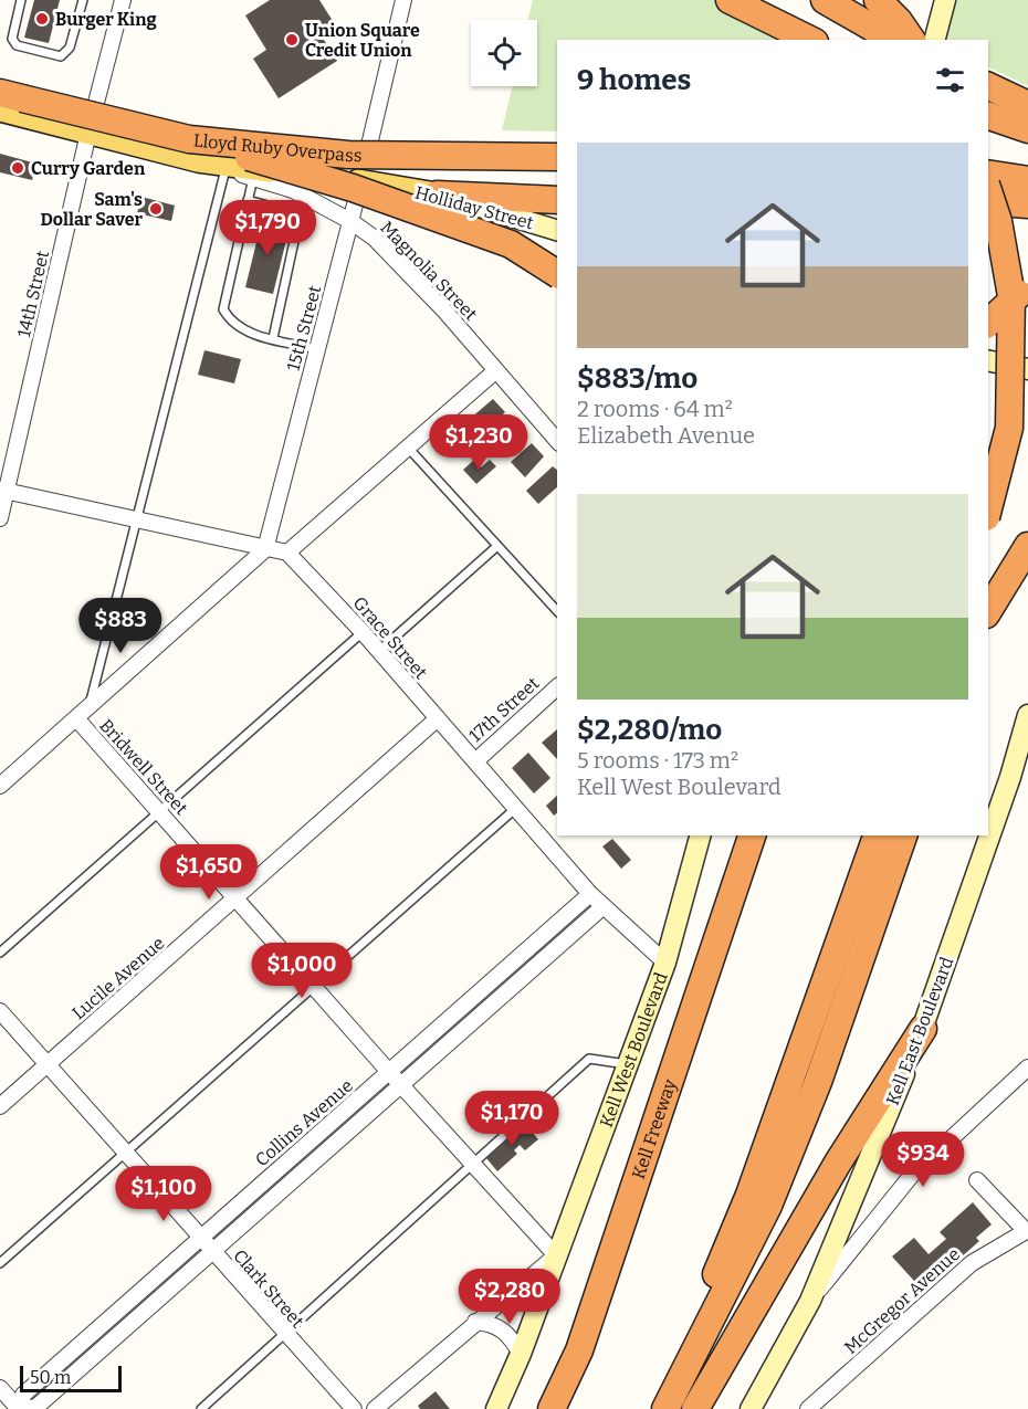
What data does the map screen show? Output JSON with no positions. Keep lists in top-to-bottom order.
{
  "streets": {
    "highway": ["Lloyd Ruby Overpass", "Kell Freeway"],
    "main road": ["Holliday Street", "Kell East Boulevard", "Kell West Boulevard"],
    "street": [
      "Magnolia Street",
      "14th Street",
      "15th Street",
      "Grace Street",
      "17th Street",
      "Bridwell Street",
      "Lucile Avenue",
      "Collins Avenue",
      "Clark Street",
      "McGregor Avenue"
    ]
  },
  "crossings": [
    ["Lloyd Ruby Overpass", "Holliday Street"],
    ["Lloyd Ruby Overpass", "Magnolia Street"],
    ["Holliday Street", "Magnolia Street"],
    ["Holliday Street", "14th Street"],
    ["Holliday Street", "15th Street"],
    ["Magnolia Street", "15th Street"],
    ["Grace Street", "17th Street"],
    ["Grace Street", "Lucile Avenue"],
    ["Grace Street", "Kell West Boulevard"],
    ["Grace Street", "Collins Avenue"],
    ["Bridwell Street", "Lucile Avenue"],
    ["Bridwell Street", "Kell West Boulevard"],
    ["Bridwell Street", "Collins Avenue"],
    ["Lucile Avenue", "Clark Street"],
    ["Collins Avenue", "Clark Street"]
  ],
  "places": [
    "Burger King",
    "Union Square Credit Union",
    "Curry Garden",
    "Sam's Dollar Saver"
  ],
  "scale_bar": "50 m",
  "page": {
    "heading": "9 homes",
    "list": [
      {
        "name": "$883/mo",
        "note": "2 rooms · 64 m² · Elizabeth Avenue"
      },
      {
        "name": "$2,280/mo",
        "note": "5 rooms · 173 m² · Kell West Boulevard"
      }
    ],
    "price": [
      "$1,790",
      "$1,230",
      "$883",
      "$1,650",
      "$1,000",
      "$1,170",
      "$934",
      "$1,100",
      "$2,280"
    ],
    "scale": "50 m"
  }
}
